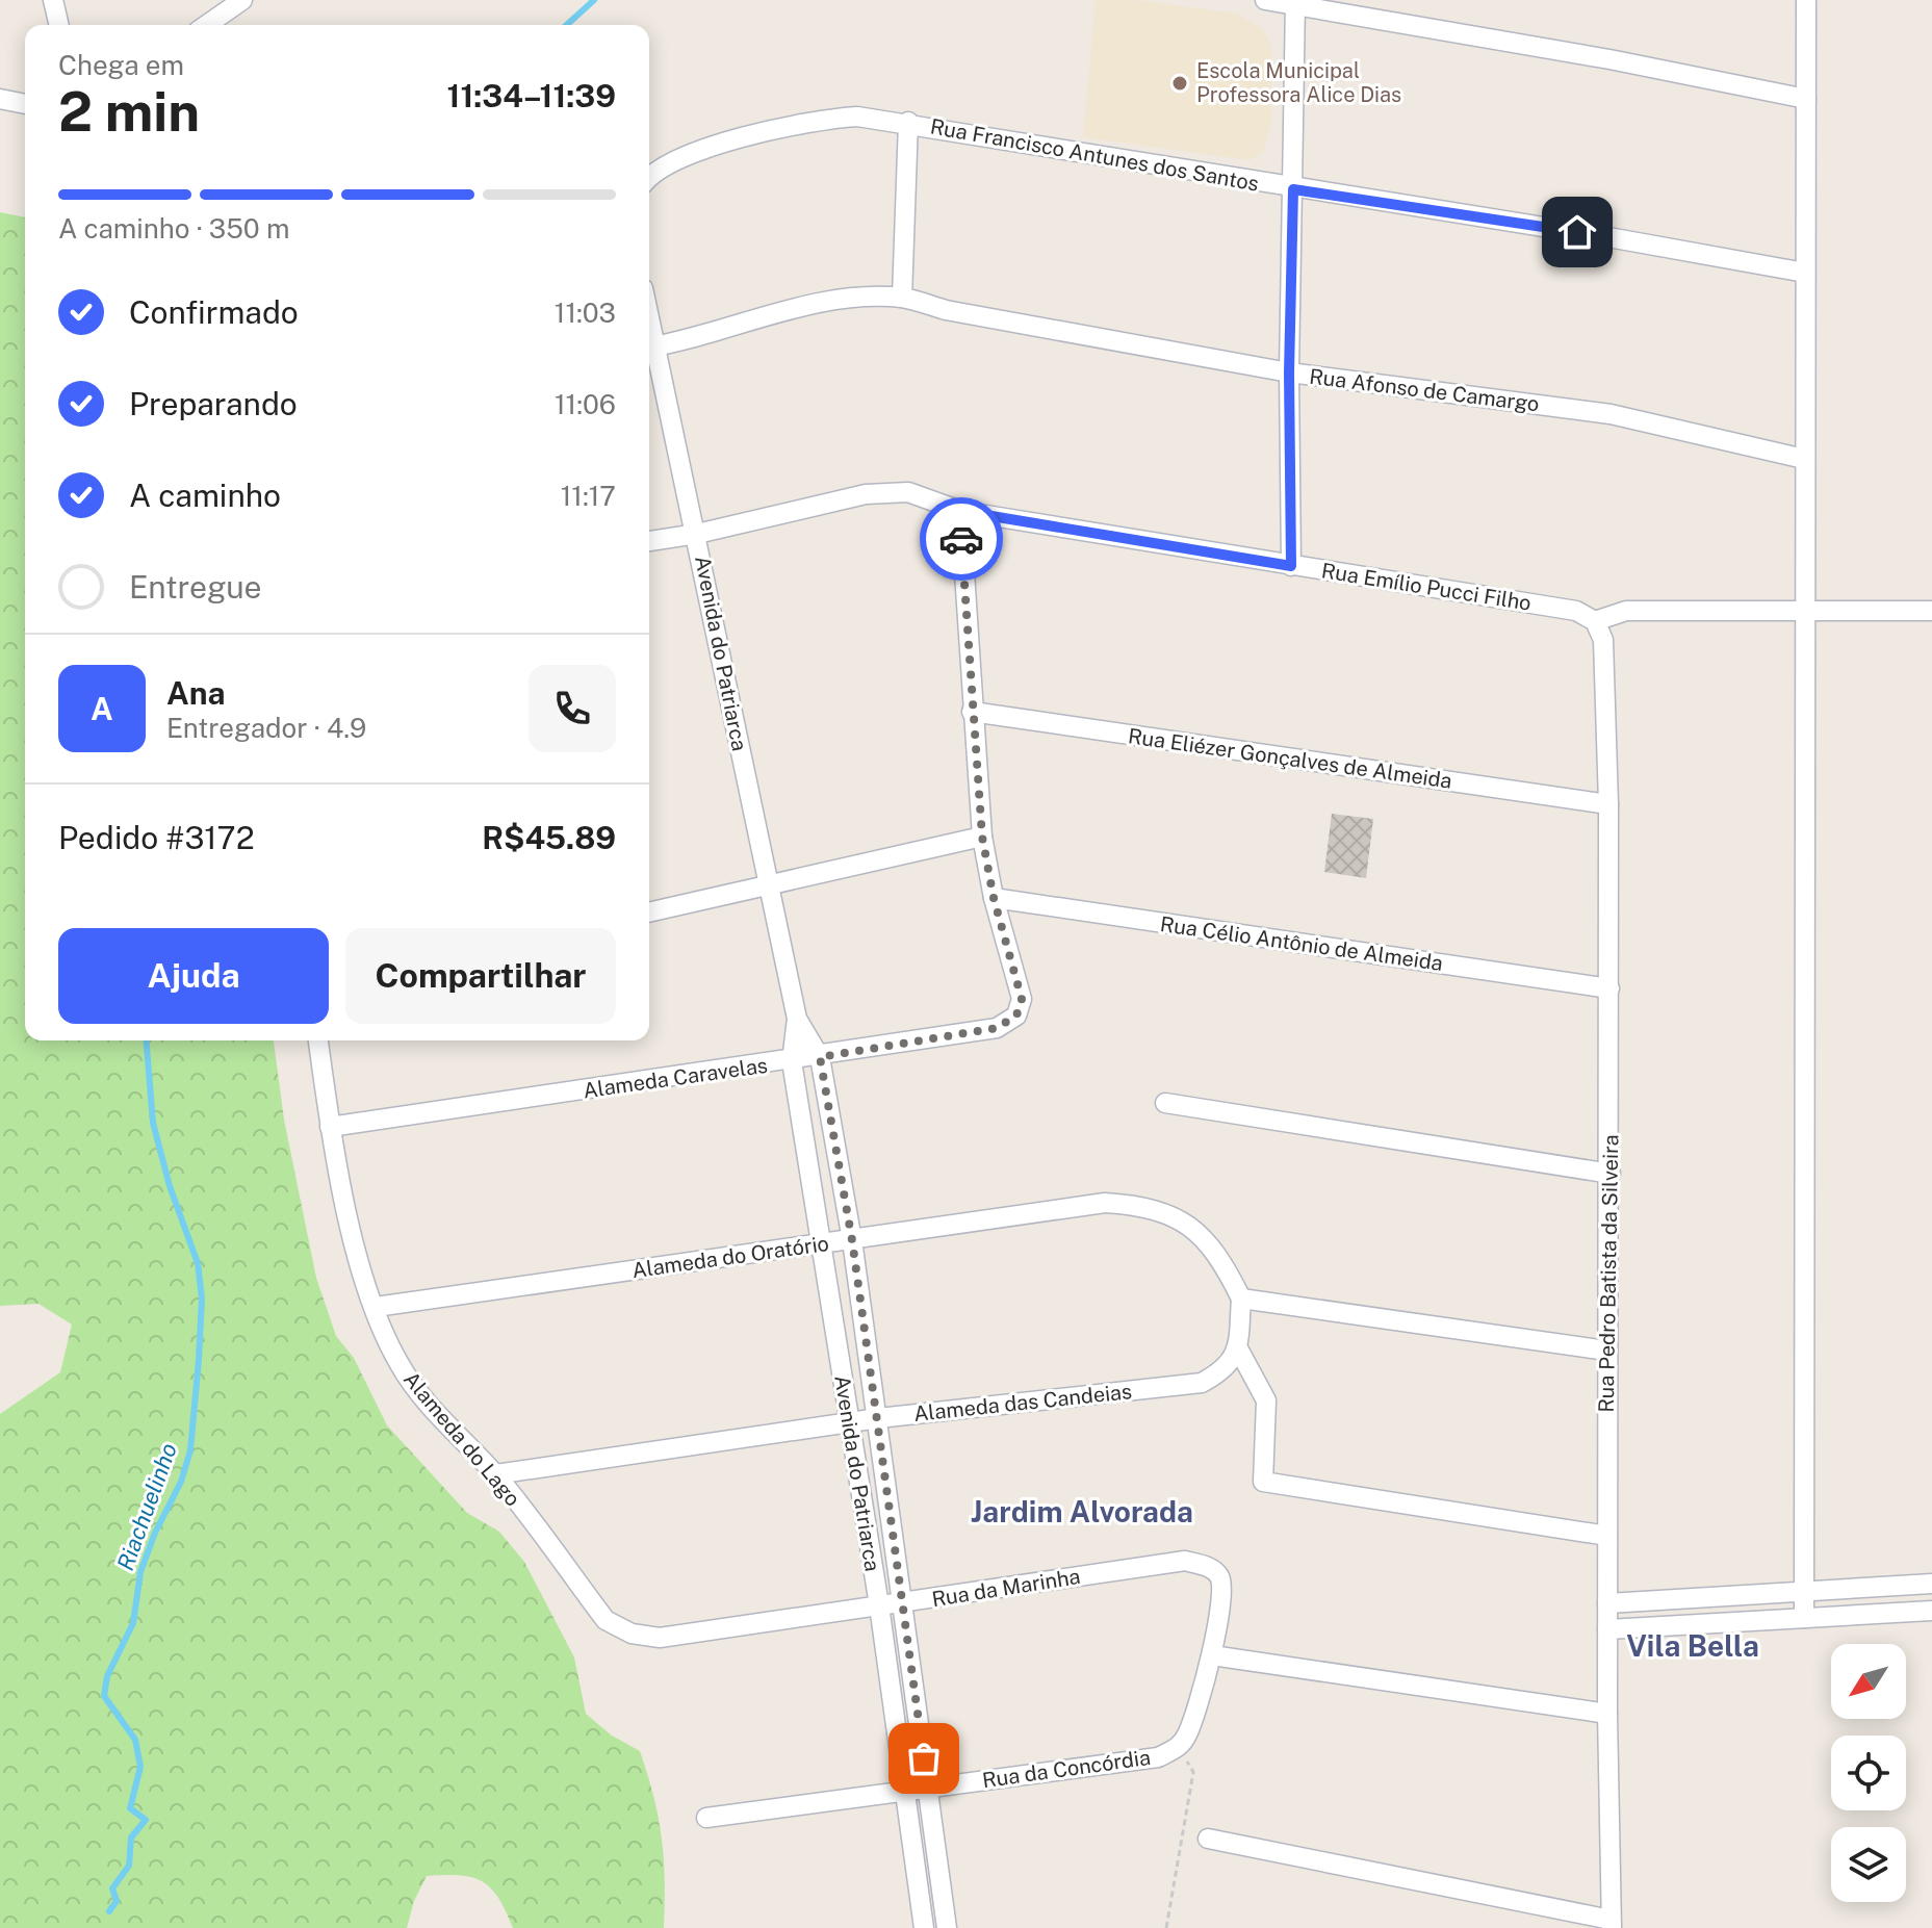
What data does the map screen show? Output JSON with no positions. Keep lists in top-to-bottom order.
{
  "streets": {
    "street": [
      "Rua Francisco Antunes dos Santos",
      "Rua Afonso de Camargo",
      "Rua Emílio Pucci Filho",
      "Avenida do Patriarca",
      "Rua Eliézer Gonçalves de Almeida",
      "Rua Célio Antônio de Almeida",
      "Alameda Caravelas",
      "Alameda do Oratório",
      "Rua Pedro Batista da Silveira",
      "Alameda das Candeias",
      "Alameda do Lago",
      "Rua da Marinha",
      "Rua da Concórdia"
    ]
  },
  "crossings": [
    ["Rua Emílio Pucci Filho", "Avenida do Patriarca"],
    ["Rua Emílio Pucci Filho", "Rua Pedro Batista da Silveira"],
    ["Avenida do Patriarca", "Alameda Caravelas"],
    ["Avenida do Patriarca", "Alameda do Oratório"],
    ["Avenida do Patriarca", "Alameda das Candeias"],
    ["Avenida do Patriarca", "Rua da Marinha"],
    ["Avenida do Patriarca", "Rua da Concórdia"],
    ["Rua Eliézer Gonçalves de Almeida", "Rua Pedro Batista da Silveira"],
    ["Rua Célio Antônio de Almeida", "Alameda Caravelas"],
    ["Rua Célio Antônio de Almeida", "Rua Pedro Batista da Silveira"],
    ["Alameda Caravelas", "Alameda do Lago"],
    ["Alameda do Oratório", "Alameda do Lago"],
    ["Alameda das Candeias", "Alameda do Lago"],
    ["Alameda do Lago", "Rua da Marinha"],
    ["Rua da Marinha", "Rua da Concórdia"]
  ],
  "districts": ["Jardim Alvorada", "Vila Bella"],
  "water": ["Riachuelinho"],
  "places": ["Escola Municipal Professora Alice Dias"],
  "north": "bottom left",
  "page": {
    "heading": ["2 min", "Chega em", "11:34–11:39"],
    "panel": [
      "Ana",
      "Entregador · 4.9",
      "Pedido #3172",
      "R$45.89"
    ],
    "bar": "A caminho · 350 m",
    "list": [
      ["Confirmado", "11:03"],
      ["Preparando", "11:06"],
      ["A caminho", "11:17"],
      "Entregue"
    ],
    "round": "A",
    "buttons": ["Ajuda", "Compartilhar"]
  }
}
